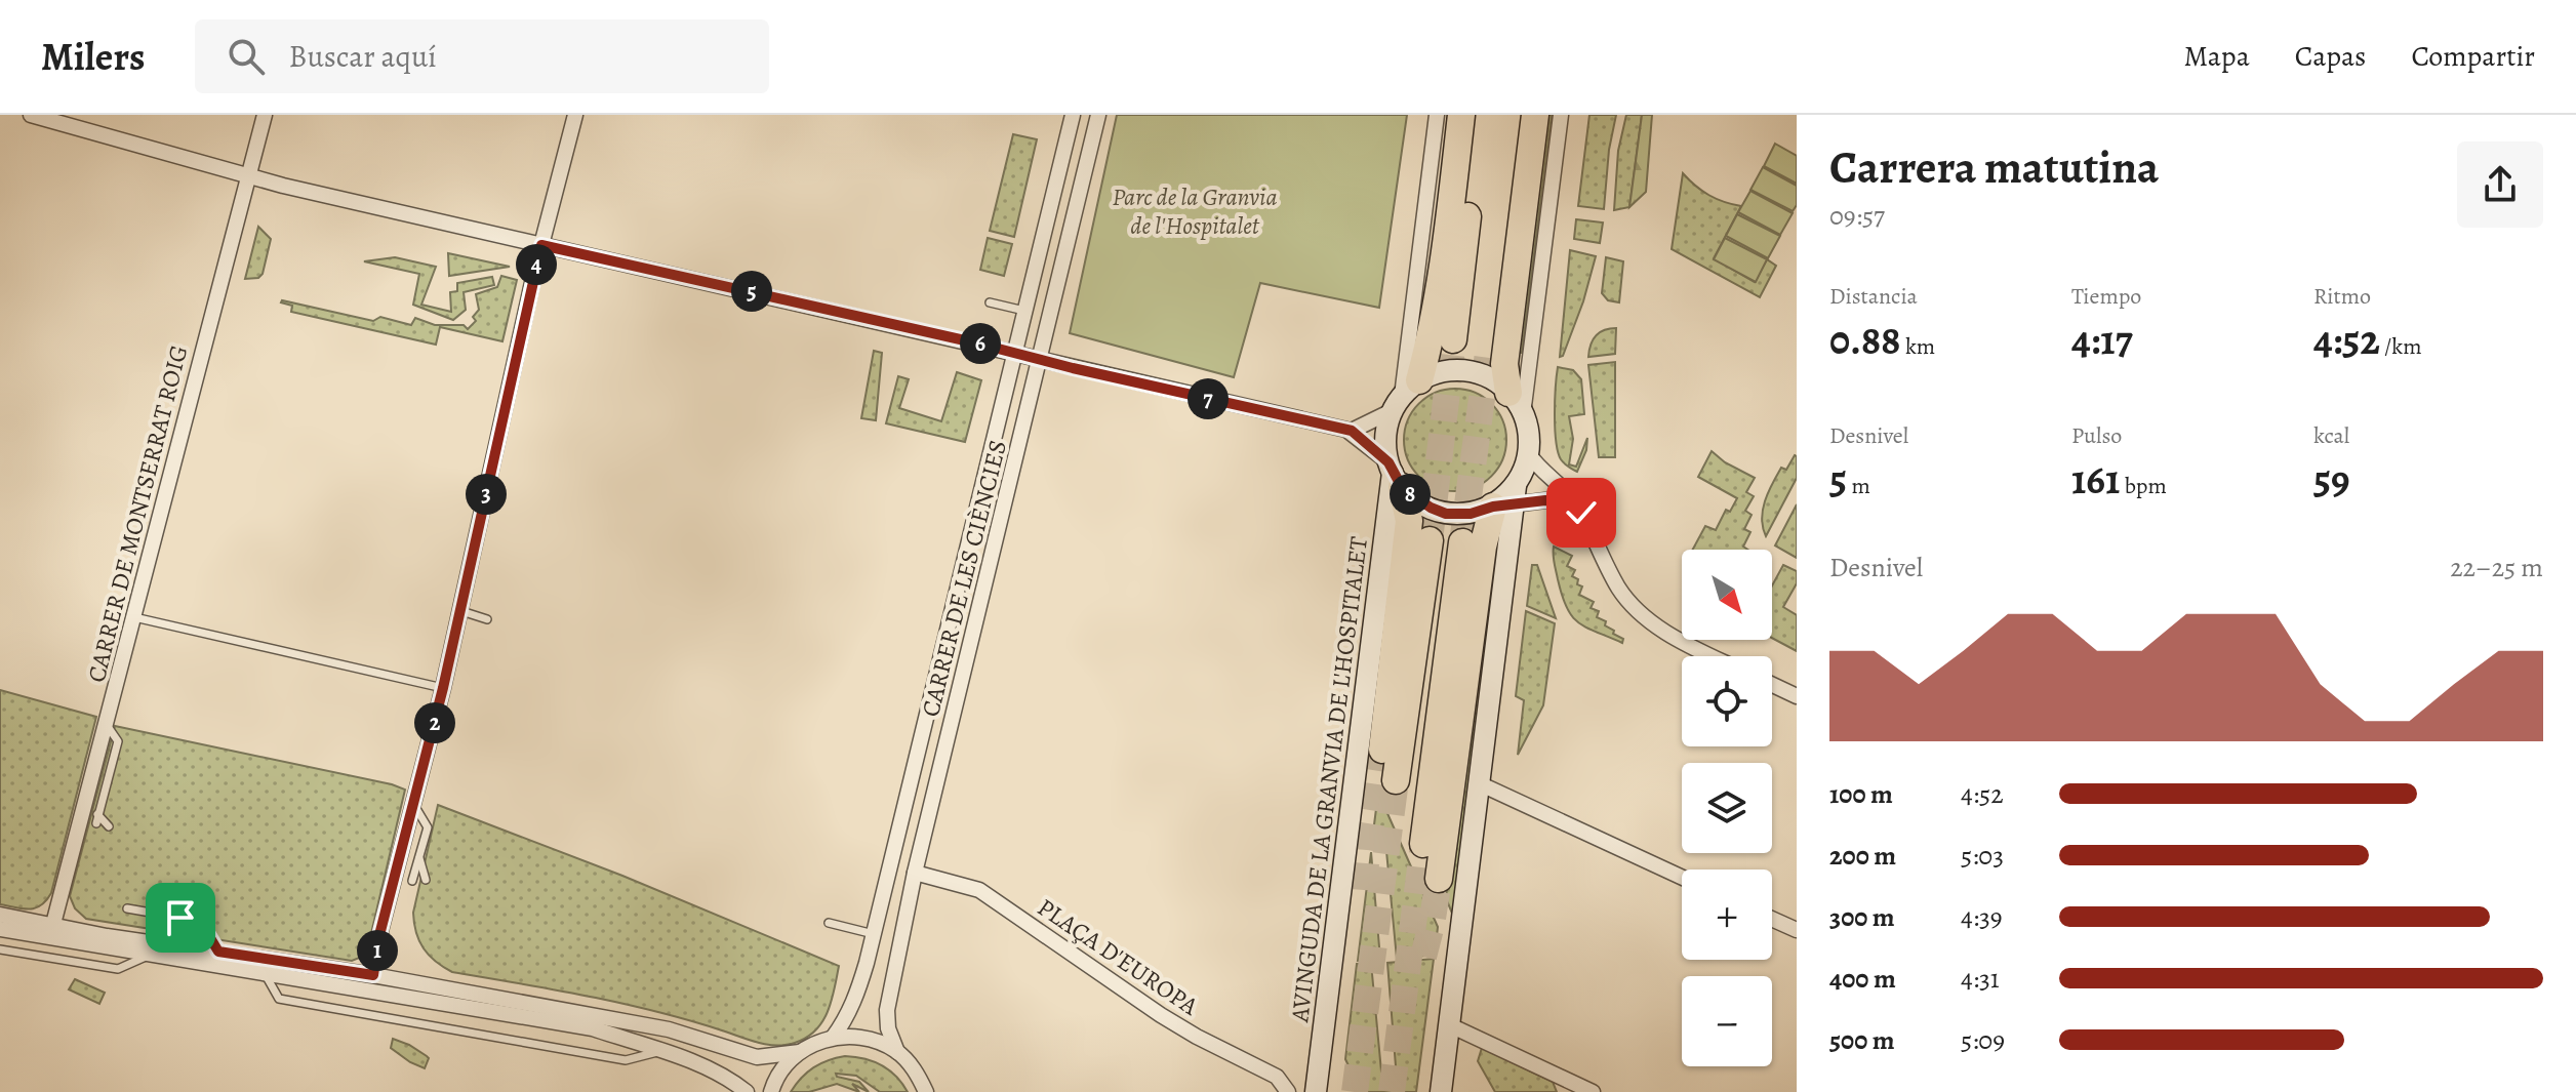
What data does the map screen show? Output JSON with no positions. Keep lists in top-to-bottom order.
{
  "streets": {
    "main road": ["AVINGUDA DE LA GRANVIA DE L'HOSPITALET"],
    "street": ["CARRER DE MONTSERRAT ROIG", "CARRER DE LES CIÈNCIES", "PLAÇA D'EUROPA"]
  },
  "crossings": [
    ["CARRER DE LES CIÈNCIES", "PLAÇA D'EUROPA"]
  ],
  "parks": ["Parc de la Granvia de l'Hospitalet"],
  "north": "bottom right",
  "page": {
    "header": "Milers",
    "search": "Buscar aquí",
    "nav": ["Mapa", "Capas", "Compartir"],
    "heading": ["Carrera matutina", "09:57"],
    "pins": [
      "4",
      "5",
      "6",
      "7",
      "3",
      "8",
      "2",
      "1"
    ],
    "stats": [
      ["Distancia", "0.88 km"],
      ["Tiempo", "4:17"],
      ["Ritmo", "4:52 /km"],
      ["Desnivel", "5 m"],
      ["Pulso", "161 bpm"],
      ["kcal", "59"]
    ],
    "chart": ["Desnivel", "22–25 m"],
    "map_buttons": ["+", "−"],
    "list": [
      {
        "name": "100 m",
        "note": "4:52"
      },
      {
        "name": "200 m",
        "note": "5:03"
      },
      {
        "name": "300 m",
        "note": "4:39"
      },
      {
        "name": "400 m",
        "note": "4:31"
      },
      {
        "name": "500 m",
        "note": "5:09"
      }
    ]
  }
}
